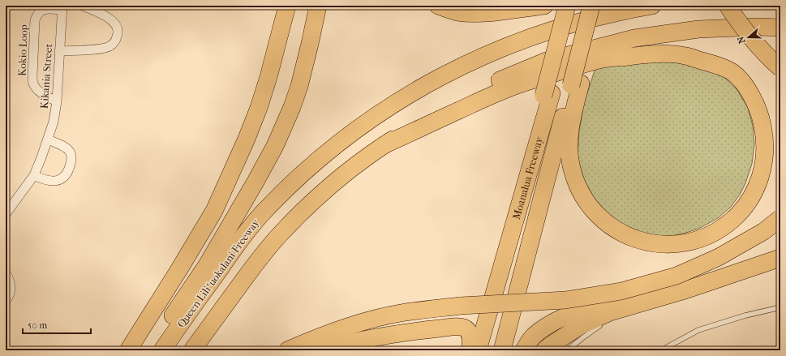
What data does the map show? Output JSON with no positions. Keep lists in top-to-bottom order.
{
  "streets": {
    "highway": ["Moanalua Freeway", "Queen Liliʻuokalani Freeway"],
    "street": ["Kokio Loop", "Kikania Street"]
  },
  "crossings": [
    ["Kokio Loop", "Kikania Street"]
  ],
  "scale_bar": "50 m",
  "north": "left"
}
